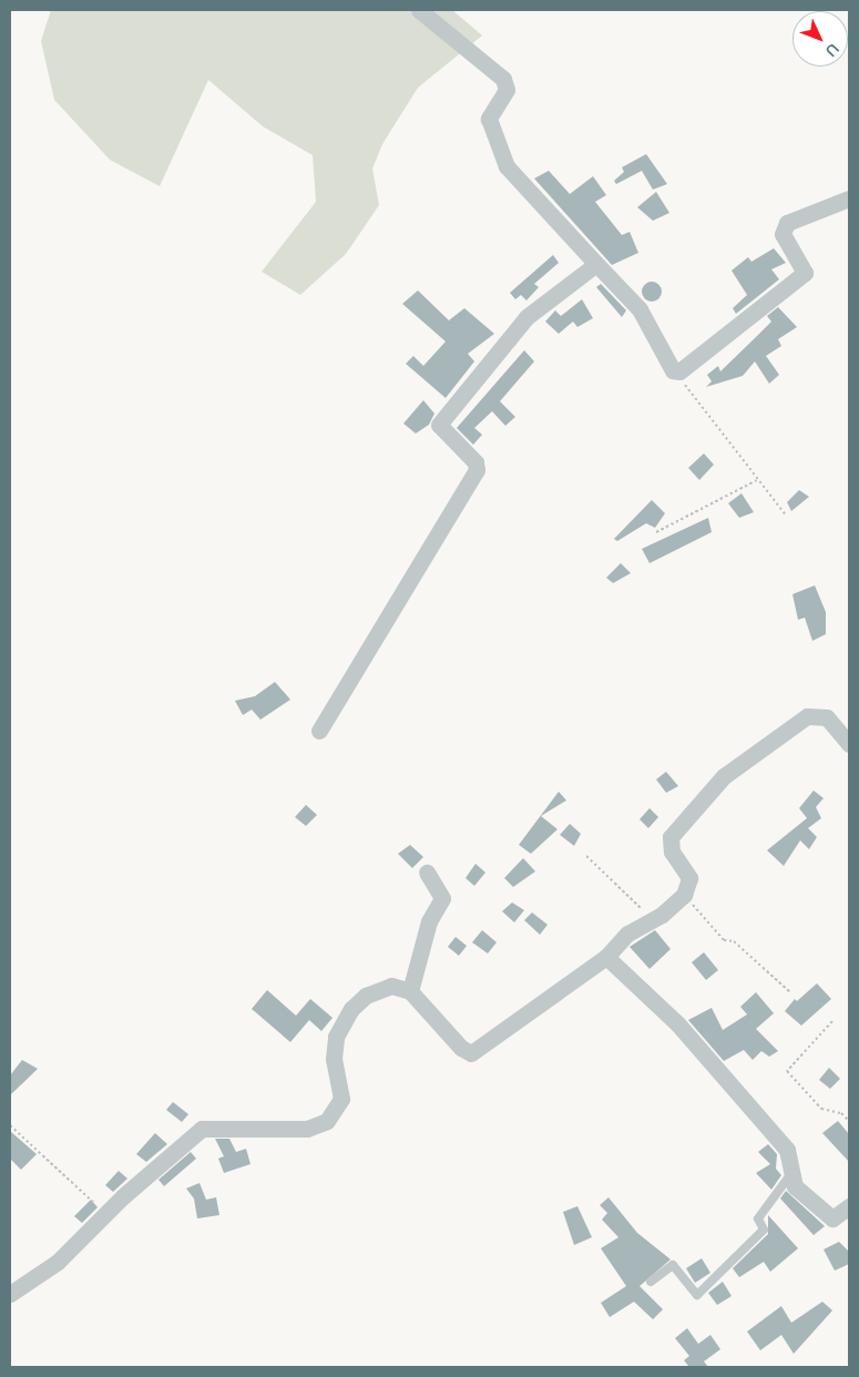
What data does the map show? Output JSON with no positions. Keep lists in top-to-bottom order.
{
  "north": "bottom right"
}
